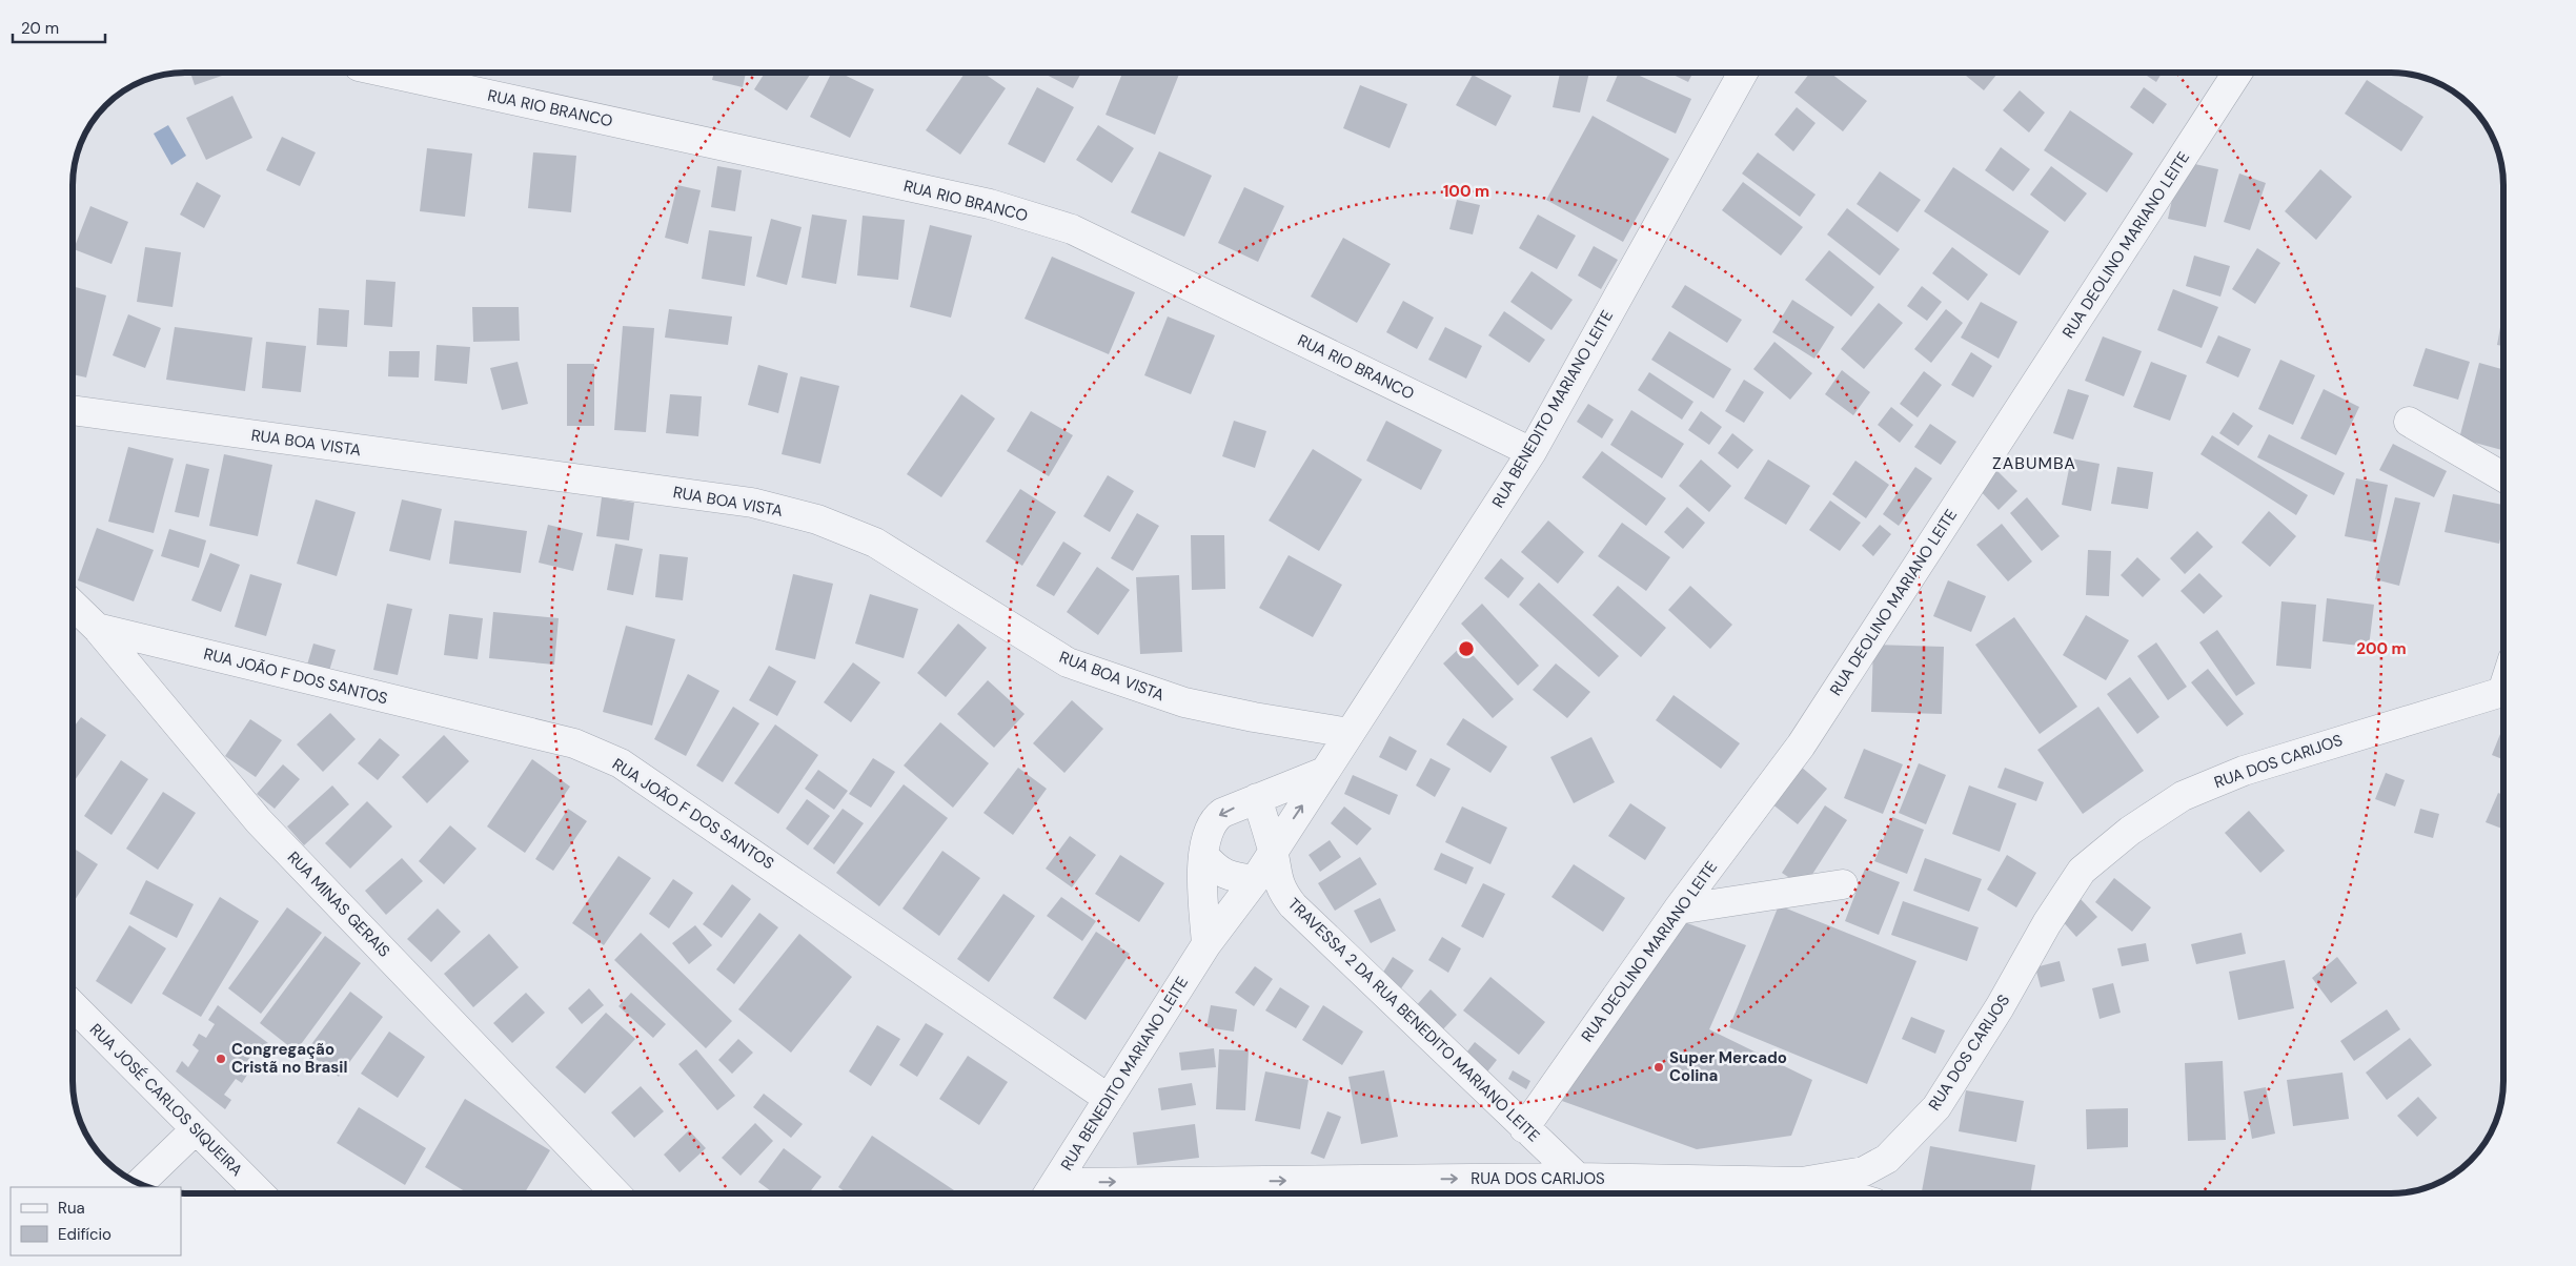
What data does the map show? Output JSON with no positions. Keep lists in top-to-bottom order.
{
  "streets": {
    "street": [
      "RUA RIO BRANCO",
      "RUA DEOLINO MARIANO LEITE",
      "RUA BENEDITO MARIANO LEITE",
      "RUA BOA VISTA",
      "RUA JOÃO F DOS SANTOS",
      "RUA DOS CARIJOS",
      "RUA MINAS GERAIS",
      "TRAVESSA 2 DA RUA BENEDITO MARIANO LEITE",
      "RUA JOSÉ CARLOS SIQUEIRA"
    ]
  },
  "crossings": [
    ["RUA RIO BRANCO", "RUA BENEDITO MARIANO LEITE"],
    ["RUA DEOLINO MARIANO LEITE", "TRAVESSA 2 DA RUA BENEDITO MARIANO LEITE"],
    ["RUA BENEDITO MARIANO LEITE", "RUA BOA VISTA"],
    ["RUA BENEDITO MARIANO LEITE", "RUA JOÃO F DOS SANTOS"],
    ["RUA BENEDITO MARIANO LEITE", "RUA DOS CARIJOS"],
    ["RUA BENEDITO MARIANO LEITE", "TRAVESSA 2 DA RUA BENEDITO MARIANO LEITE"],
    ["RUA JOÃO F DOS SANTOS", "RUA MINAS GERAIS"],
    ["RUA DOS CARIJOS", "TRAVESSA 2 DA RUA BENEDITO MARIANO LEITE"]
  ],
  "districts": ["ZABUMBA"],
  "places": ["Congregação Cristã no Brasil", "Super Mercado Colina"],
  "legend": ["Rua", "Edifício"],
  "scale_bar": "20 m",
  "rings": ["100 m", "200 m"]
}
